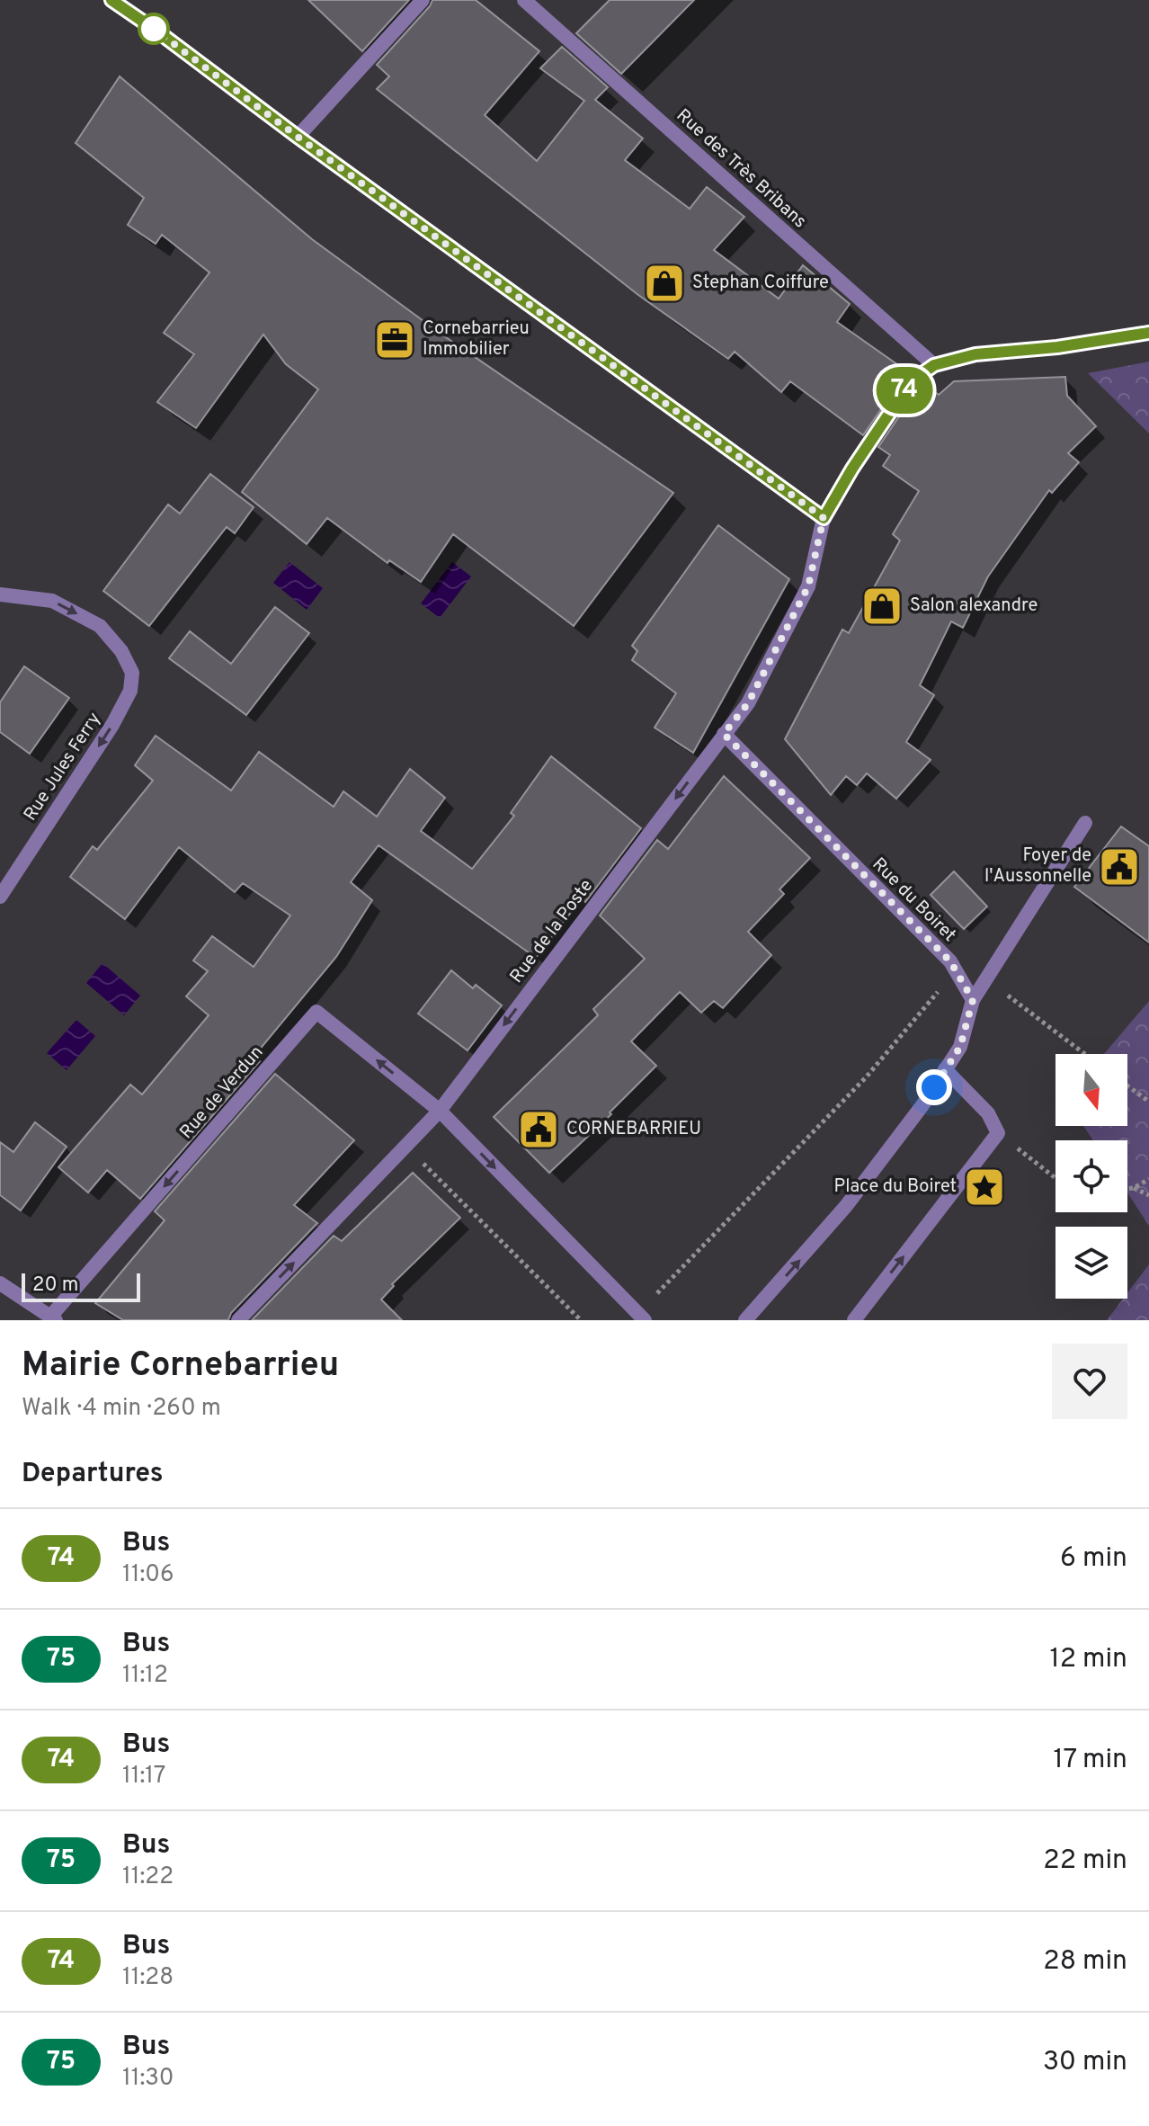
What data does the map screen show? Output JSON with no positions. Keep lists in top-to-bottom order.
{
  "streets": {
    "street": [
      "Rue des Très Bribans",
      "Rue Jules Ferry",
      "Rue du Boiret",
      "Rue de la Poste",
      "Rue de Verdun"
    ]
  },
  "crossings": [
    ["Rue des Très Bribans", "Rue de la Poste"],
    ["Rue du Boiret", "Rue de la Poste"],
    ["Rue de la Poste", "Rue de Verdun"]
  ],
  "places": {
    "shop": ["Stephan Coiffure", "Salon alexandre"],
    "office": ["Cornebarrieu Immobilier"],
    "public building": ["Foyer de l'Aussonnelle", "CORNEBARRIEU"],
    "place": ["Place du Boiret"]
  },
  "lines": ["bus line 74"],
  "scale_bar": "20 m",
  "north": "bottom",
  "page": {
    "on_map": "74",
    "scale": "20 m",
    "heading": [
      ["Mairie Cornebarrieu", "Walk · 4 min · 260 m"],
      "Departures"
    ],
    "list": [
      {
        "mark": "74",
        "name": "Bus",
        "note": "11:06",
        "value": "6 min"
      },
      {
        "mark": "75",
        "name": "Bus",
        "note": "11:12",
        "value": "12 min"
      },
      {
        "mark": "74",
        "name": "Bus",
        "note": "11:17",
        "value": "17 min"
      },
      {
        "mark": "75",
        "name": "Bus",
        "note": "11:22",
        "value": "22 min"
      },
      {
        "mark": "74",
        "name": "Bus",
        "note": "11:28",
        "value": "28 min"
      },
      {
        "mark": "75",
        "name": "Bus",
        "note": "11:30",
        "value": "30 min"
      }
    ]
  }
}
